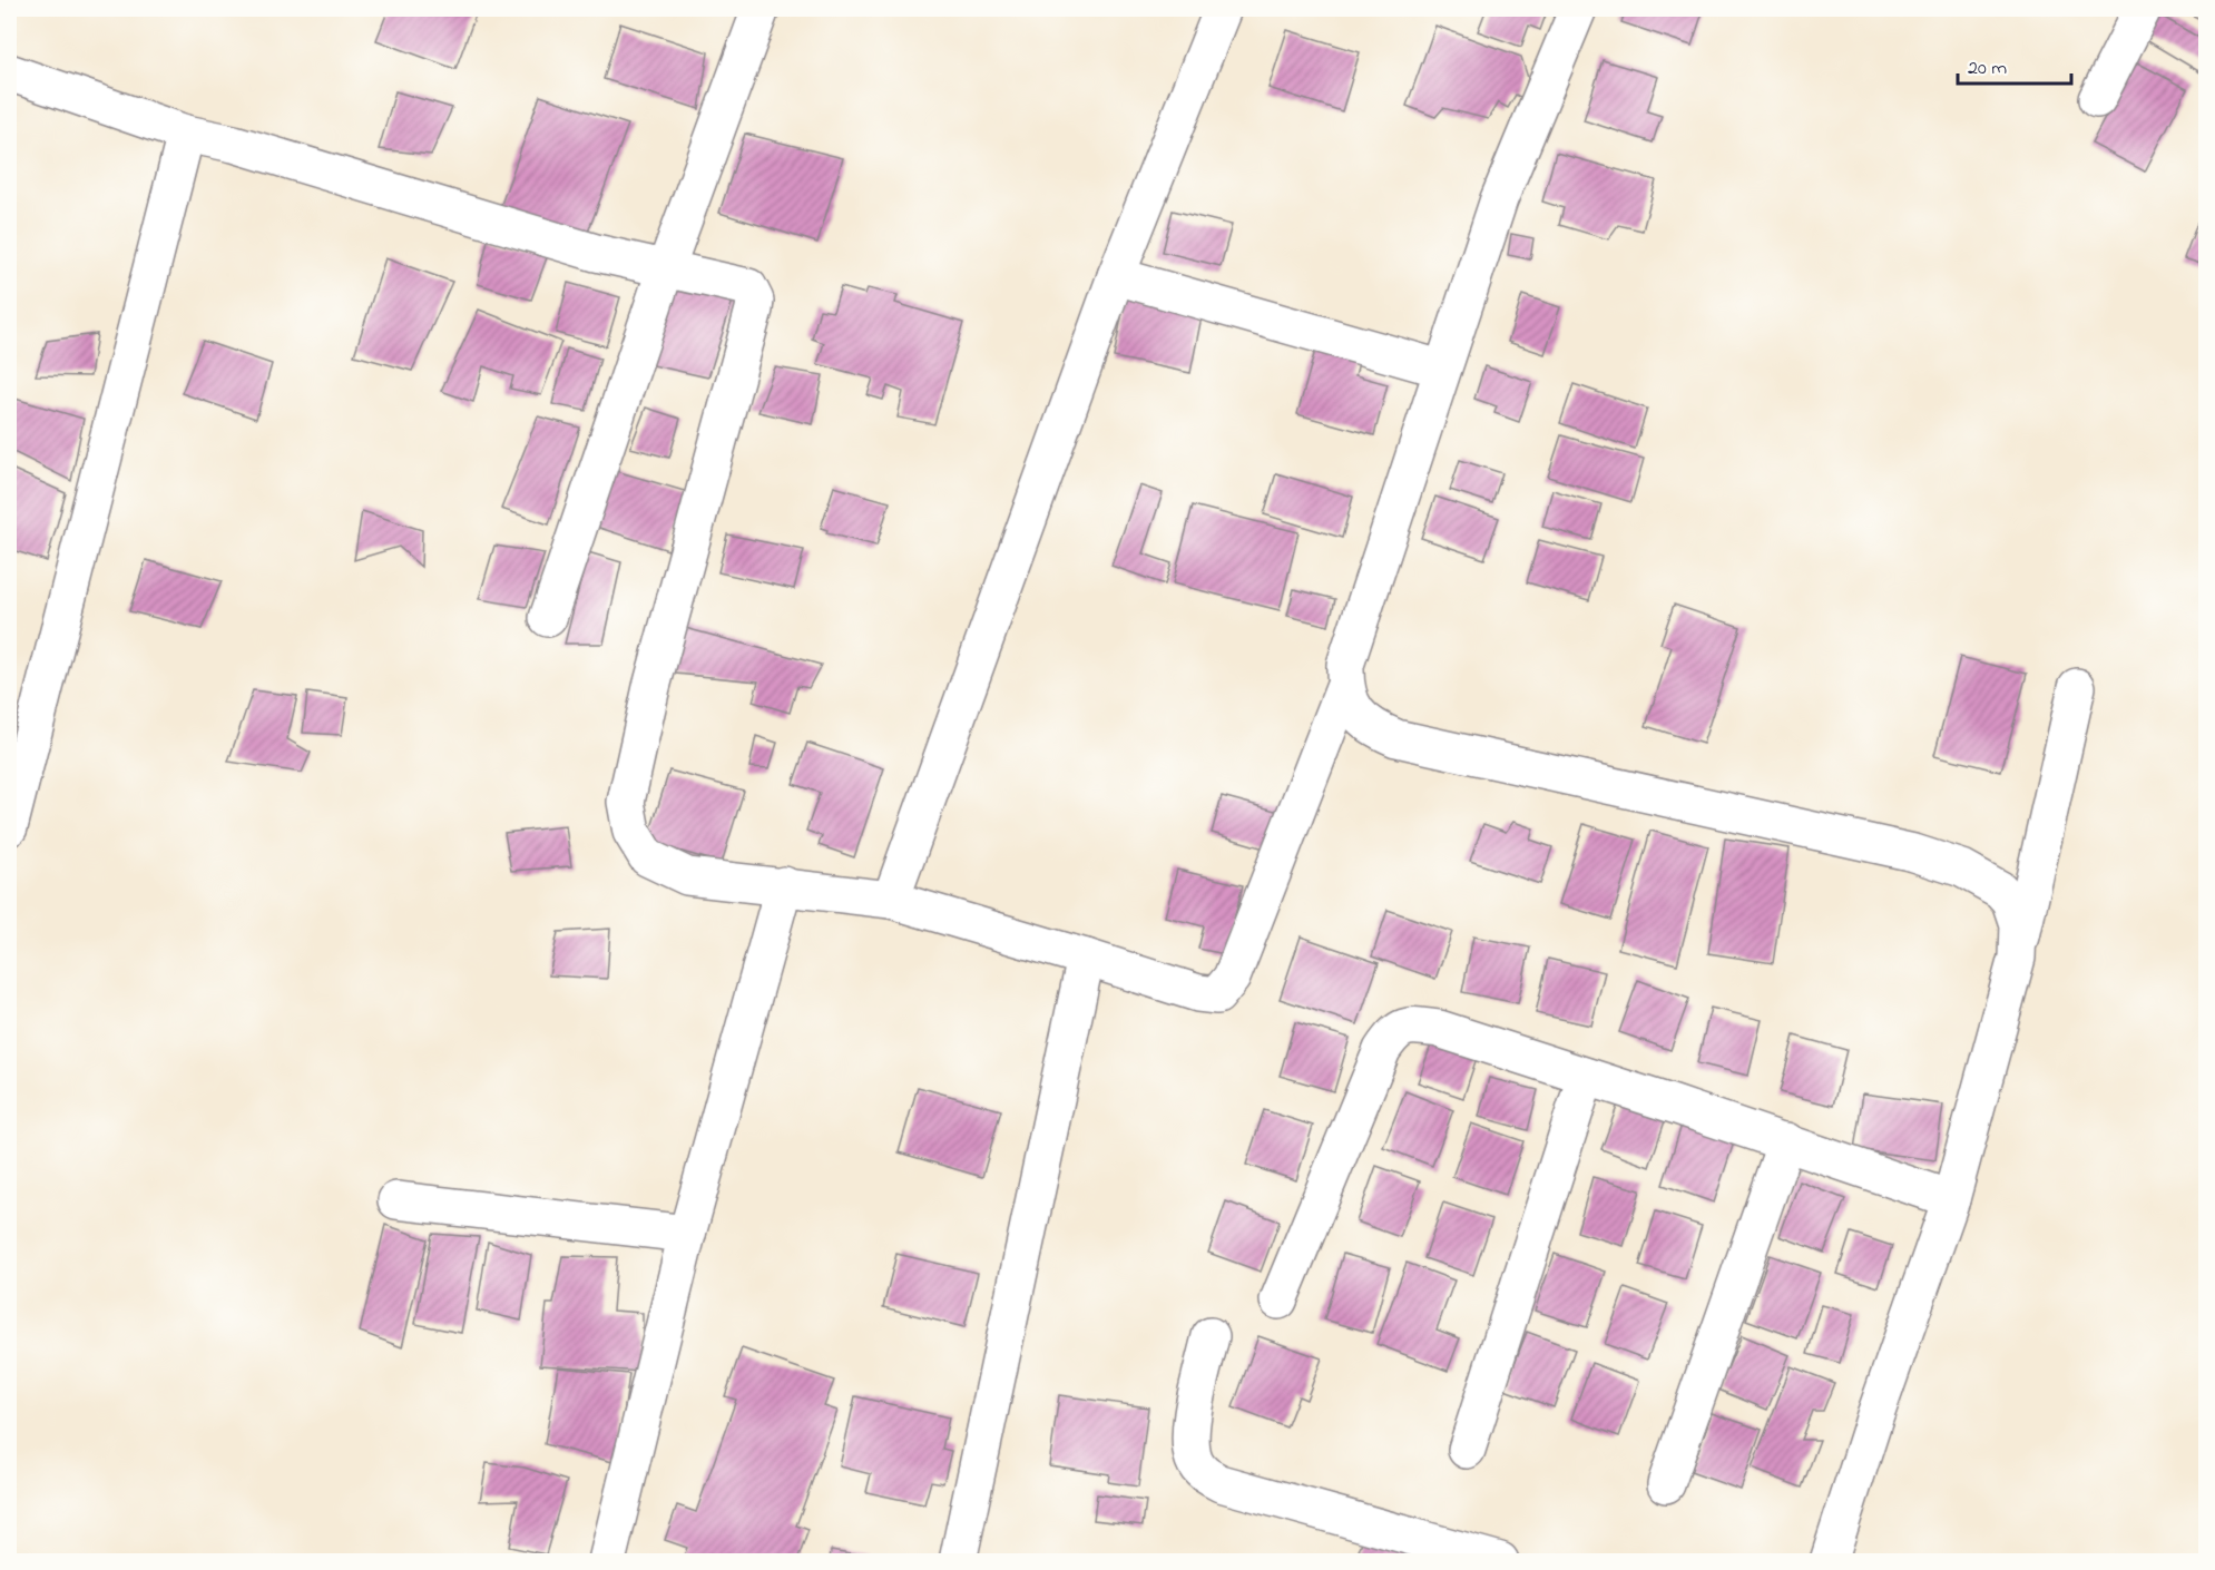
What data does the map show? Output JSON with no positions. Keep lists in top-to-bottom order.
{
  "scale_bar": "20 m"
}
